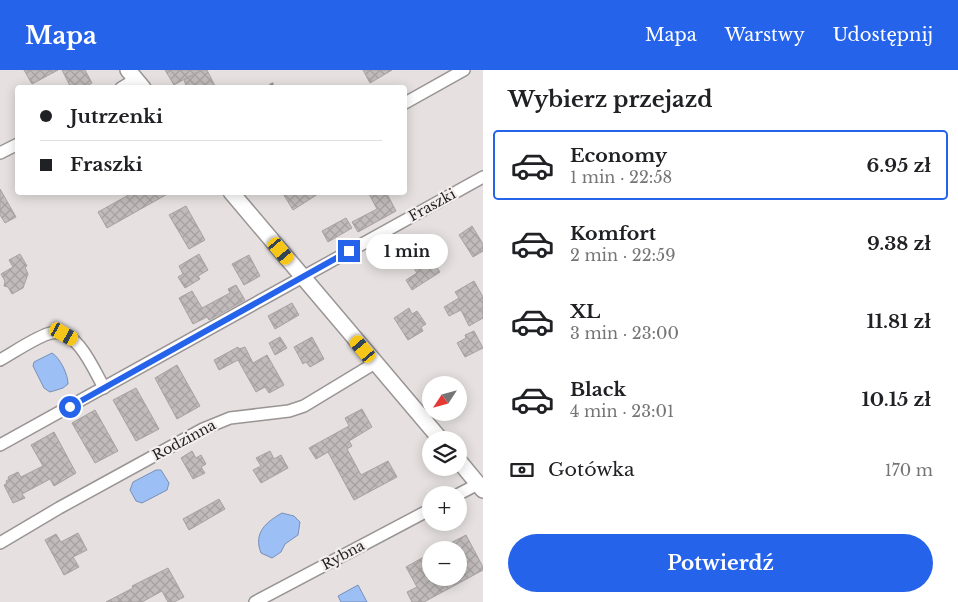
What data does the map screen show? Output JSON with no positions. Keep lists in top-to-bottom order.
{
  "streets": {
    "street": ["Fraszki", "Rodzinna", "Rybna"]
  },
  "north": "bottom left",
  "page": {
    "header": "Mapa",
    "nav": ["Mapa", "Warstwy", "Udostępnij"],
    "heading": "Wybierz przejazd",
    "banner": ["Jutrzenki", "Fraszki"],
    "list": [
      {
        "name": "Economy",
        "note": "1 min · 22:58",
        "value": "6.95 zł"
      },
      {
        "name": "Komfort",
        "note": "2 min · 22:59",
        "value": "9.38 zł"
      },
      {
        "name": "XL",
        "note": "3 min · 23:00",
        "value": "11.81 zł"
      },
      {
        "name": "Black",
        "note": "4 min · 23:01",
        "value": "10.15 zł"
      }
    ],
    "bubble": "1 min",
    "map_buttons": ["+", "−"],
    "pay": ["Gotówka", "170 m"],
    "buttons": "Potwierdź"
  }
}
